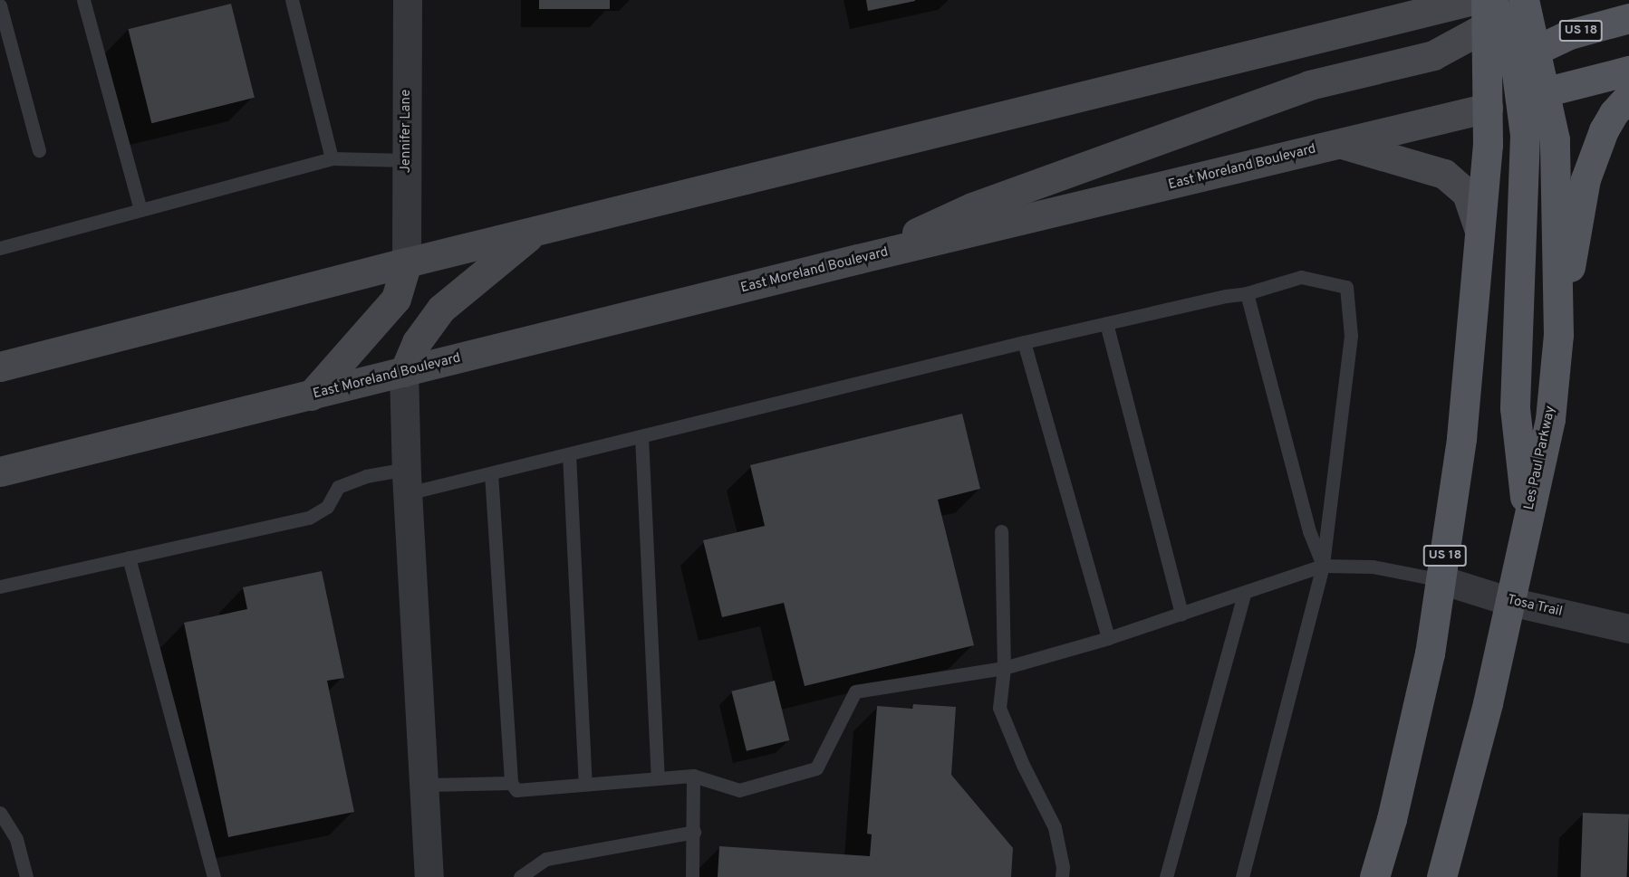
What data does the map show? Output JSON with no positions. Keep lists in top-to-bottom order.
{
  "streets": {
    "main road": ["US 18", "East Moreland Boulevard", "Les Paul Parkway"],
    "street": ["Jennifer Lane", "Tosa Trail"]
  },
  "crossings": [
    ["US 18", "East Moreland Boulevard"],
    ["US 18", "Les Paul Parkway"],
    ["US 18", "Tosa Trail"],
    ["East Moreland Boulevard", "Les Paul Parkway"],
    ["Les Paul Parkway", "Tosa Trail"]
  ]
}
